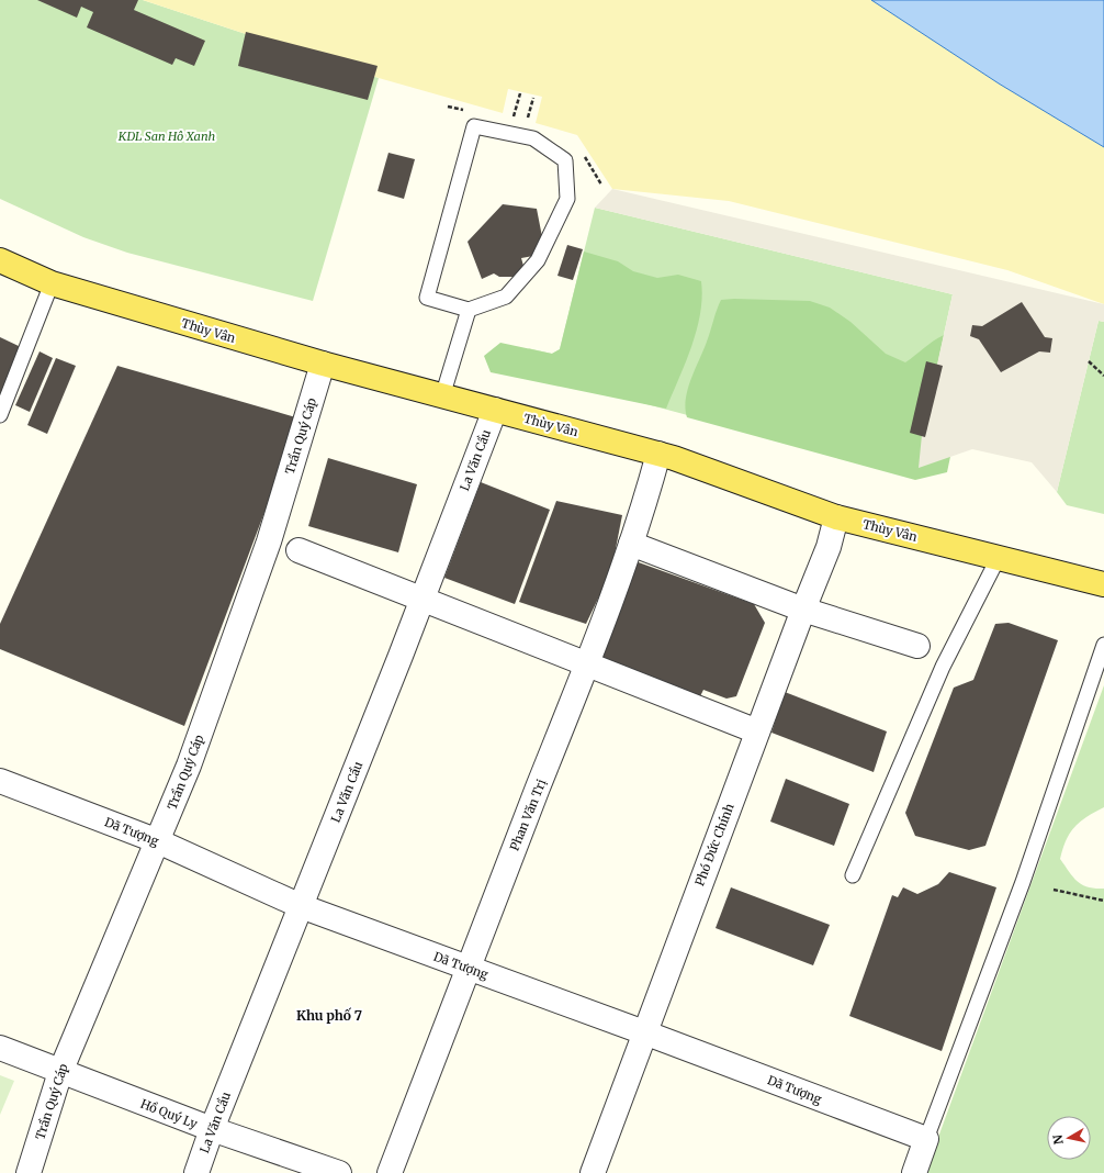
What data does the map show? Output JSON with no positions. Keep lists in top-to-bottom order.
{
  "streets": {
    "main road": ["Thùy Vân"],
    "street": [
      "Trần Quý Cáp",
      "La Văn Cầu",
      "Phan Văn Trị",
      "Dã Tượng",
      "Phó Đức Chính",
      "Hồ Quý Ly"
    ]
  },
  "crossings": [
    ["Thùy Vân", "Trần Quý Cáp"],
    ["Thùy Vân", "La Văn Cầu"],
    ["Thùy Vân", "Phan Văn Trị"],
    ["Thùy Vân", "Phó Đức Chính"],
    ["Trần Quý Cáp", "Dã Tượng"],
    ["Trần Quý Cáp", "Hồ Quý Ly"],
    ["La Văn Cầu", "Dã Tượng"],
    ["La Văn Cầu", "Hồ Quý Ly"],
    ["Phan Văn Trị", "Dã Tượng"],
    ["Dã Tượng", "Phó Đức Chính"]
  ],
  "districts": ["Khu phố 7"],
  "parks": ["KDL San Hô Xanh"],
  "north": "left"
}
